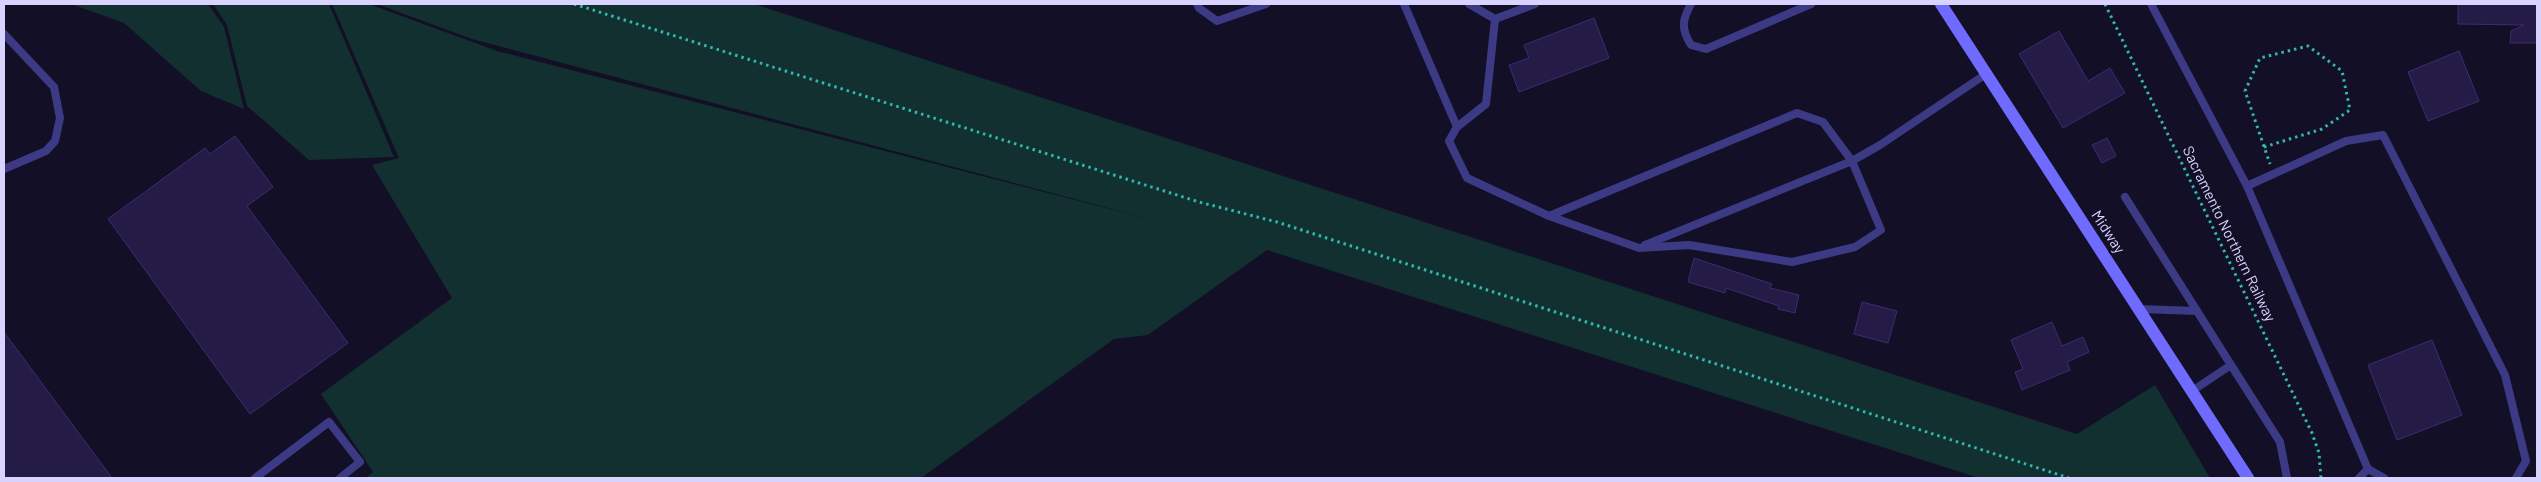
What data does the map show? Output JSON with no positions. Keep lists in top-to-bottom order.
{
  "streets": {
    "main road": ["Midway"],
    "path": ["Sacramento Northern Railway"]
  }
}
